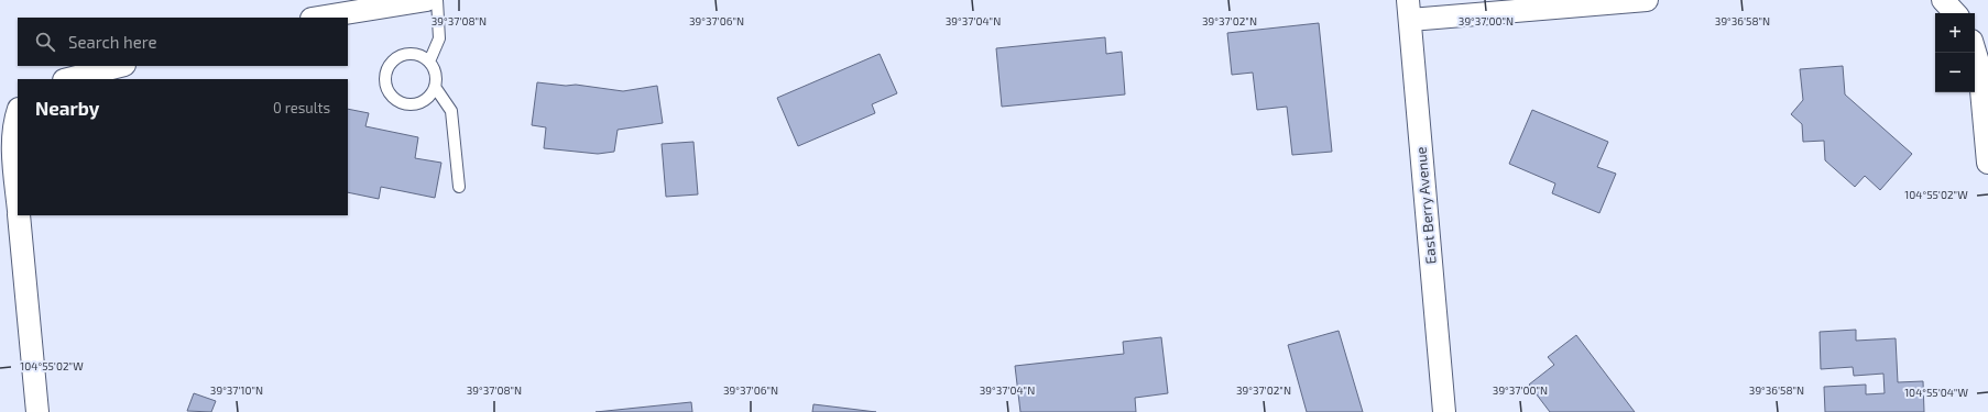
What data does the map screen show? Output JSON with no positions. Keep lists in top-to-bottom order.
{
  "streets": {
    "street": ["East Berry Avenue"]
  },
  "page": {
    "map_buttons": ["+", "−"],
    "search": "Search here",
    "heading": ["Nearby", "0 results"]
  },
  "coordinates": [
    "39°37'08\"N",
    "39°37'04\"N",
    "39°37'02\"N",
    "39°36'58\"N",
    "39°37'06\"N",
    "39°37'00\"N",
    "104°55'02\"W",
    "39°37'10\"N",
    "104°55'04\"W"
  ]
}
